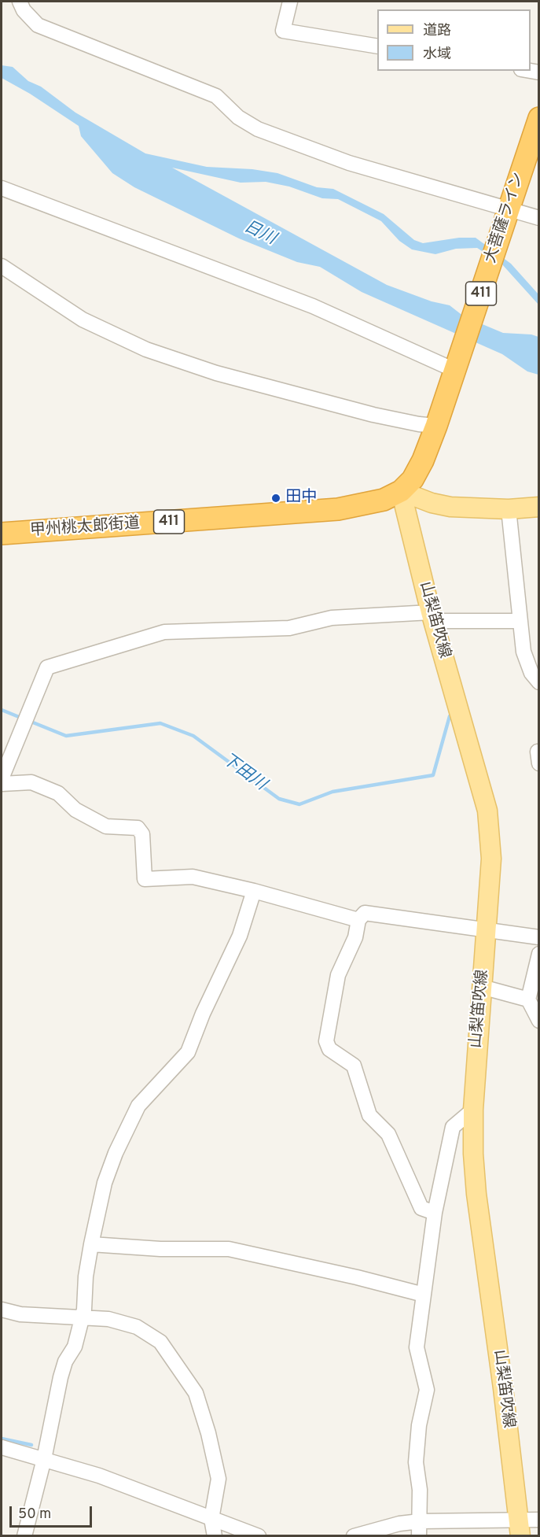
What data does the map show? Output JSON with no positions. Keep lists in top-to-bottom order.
{
  "streets": {
    "highway": ["大菩薩ライン", "411", "甲州桃太郎街道"],
    "main road": ["山梨笛吹線"]
  },
  "crossings": [
    ["大菩薩ライン", "甲州桃太郎街道"],
    ["甲州桃太郎街道", "山梨笛吹線"]
  ],
  "water": ["日川", "下田川"],
  "places": ["田中"],
  "legend": ["道路", "水域"],
  "scale_bar": "50 m"
}
